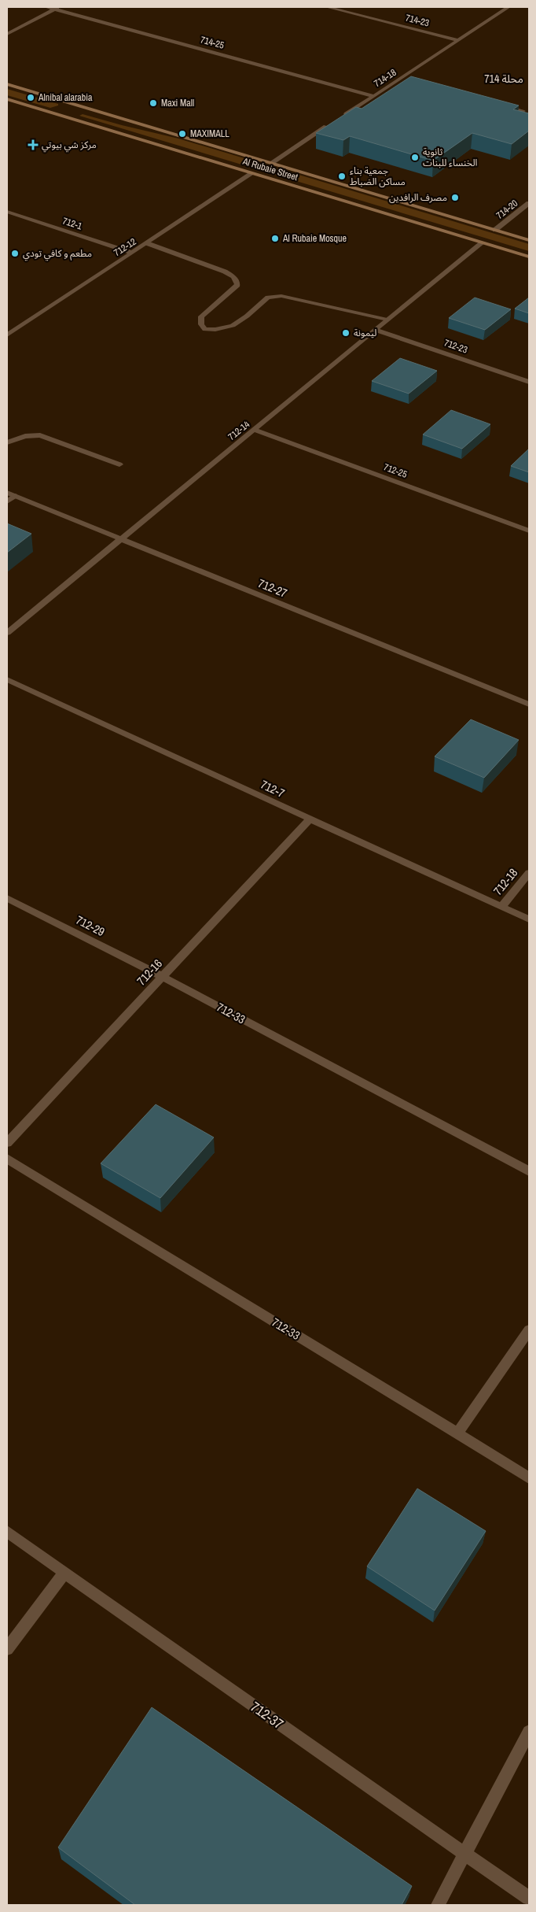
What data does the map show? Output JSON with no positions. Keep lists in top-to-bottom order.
{
  "streets": {
    "street": [
      "714-23",
      "714-25",
      "714-18",
      "Al Rubaie Street",
      "714-20",
      "712-1",
      "712-12",
      "712-23",
      "712-14",
      "712-25",
      "712-27",
      "712-7",
      "712-18",
      "712-29",
      "712-16",
      "712-33",
      "712-37"
    ]
  },
  "crossings": [
    ["714-23", "714-18"],
    ["714-25", "714-18"],
    ["Al Rubaie Street", "714-20"],
    ["Al Rubaie Street", "712-12"],
    ["Al Rubaie Street", "712-14"],
    ["712-1", "712-12"],
    ["712-23", "712-14"],
    ["712-14", "712-25"],
    ["712-14", "712-27"],
    ["712-7", "712-18"],
    ["712-7", "712-16"],
    ["712-29", "712-16"],
    ["712-29", "712-33"],
    ["712-16", "712-33"]
  ],
  "districts": ["محلة 714"],
  "places": {
    "other": [
      "Alnibal alarabia",
      "Maxi Mall",
      "MAXIMALL",
      "ثانوية الخنساء للبنات",
      "جمعية بناء مساكن الضباط",
      "مصرف الرافدين",
      "Al Rubaie Mosque",
      "مطعم و كافي تودي",
      "ليمونة"
    ],
    "health": ["مركز شي بيوتي"]
  }
}
